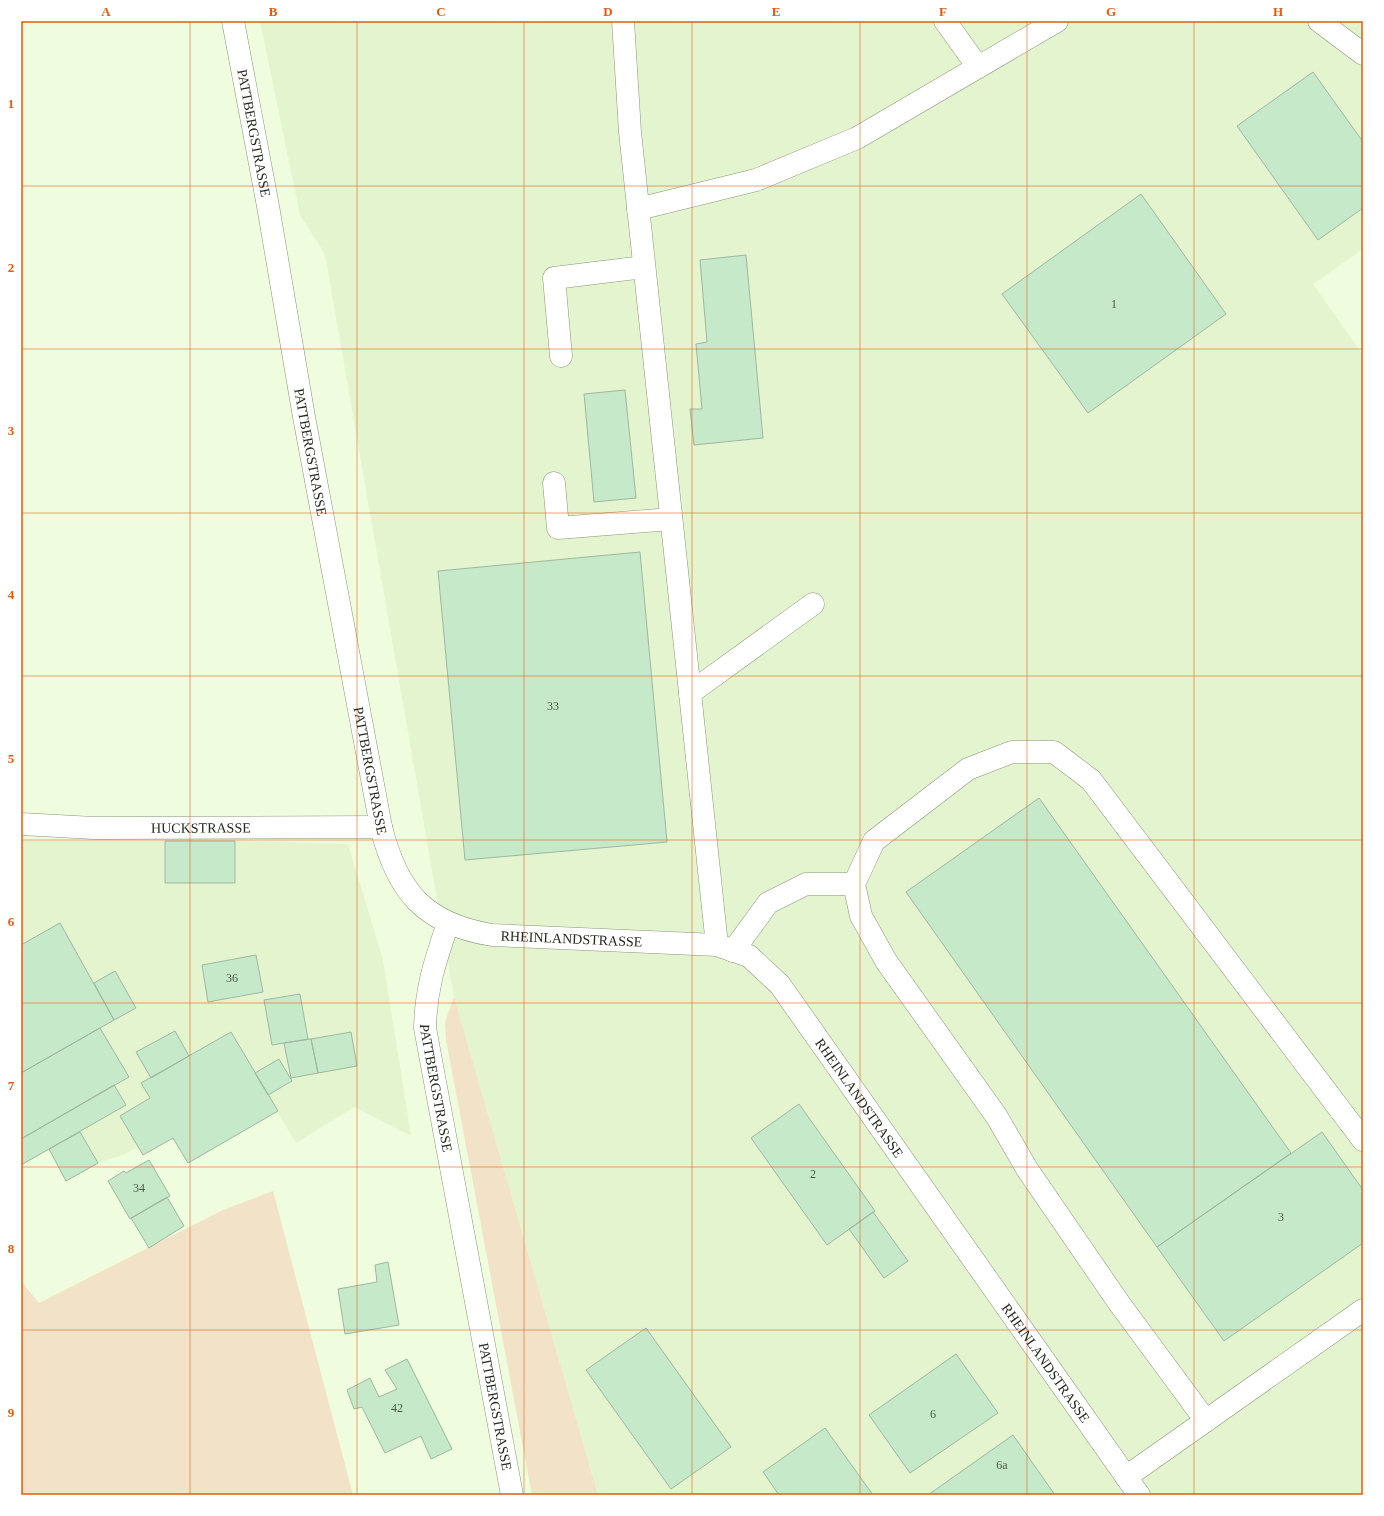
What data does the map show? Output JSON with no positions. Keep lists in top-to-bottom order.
{
  "streets": {
    "street": ["PATTBERGSTRASSE", "HUCKSTRASSE", "RHEINLANDSTRASSE"]
  },
  "crossings": [
    ["PATTBERGSTRASSE", "HUCKSTRASSE"],
    ["PATTBERGSTRASSE", "RHEINLANDSTRASSE"]
  ],
  "house_numbers": [
    "1",
    "33",
    "36",
    "2",
    "34",
    "3",
    "42",
    "6",
    "6a"
  ],
  "grid": {
    "columns": [
      "A",
      "B",
      "C",
      "D",
      "E",
      "F",
      "G",
      "H"
    ],
    "rows": [
      "1",
      "2",
      "3",
      "4",
      "5",
      "6",
      "7",
      "8",
      "9"
    ]
  }
}
